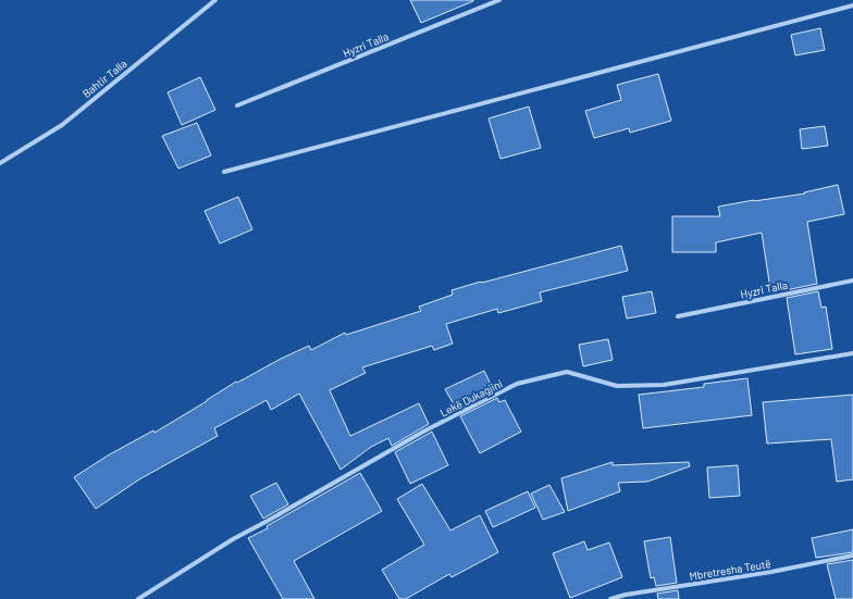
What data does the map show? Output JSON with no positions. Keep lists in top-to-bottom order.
{
  "streets": {
    "street": [
      "Hyzri Talla",
      "Bahtir Talla",
      "Lekë Dukagjini",
      "Mbretresha Teutë"
    ]
  }
}
